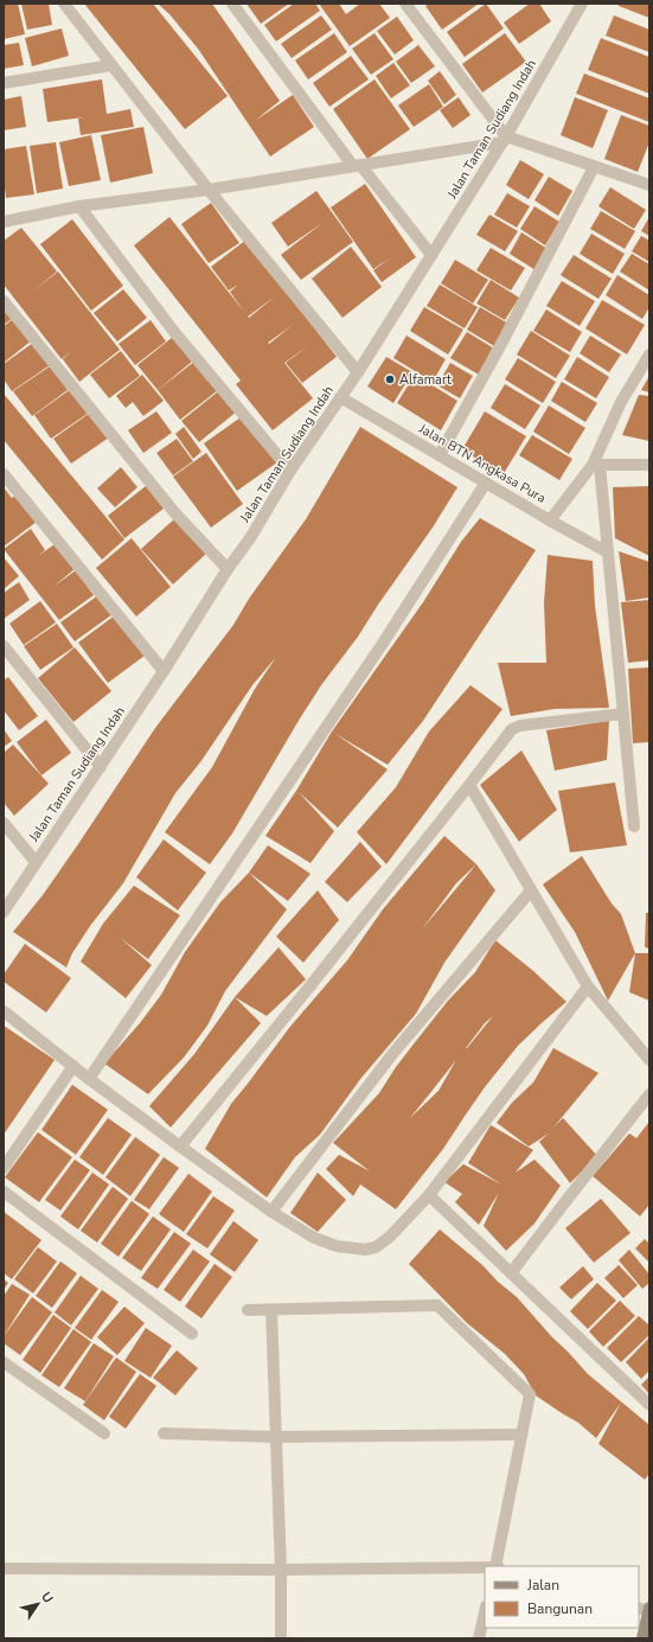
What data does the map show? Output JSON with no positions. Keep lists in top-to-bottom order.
{
  "streets": {
    "street": ["Jalan Taman Sudiang Indah", "Jalan BTN Angkasa Pura"]
  },
  "crossings": [
    ["Jalan Taman Sudiang Indah", "Jalan BTN Angkasa Pura"]
  ],
  "places": ["Alfamart"],
  "legend": ["Jalan", "Bangunan"],
  "north": "top right"
}
